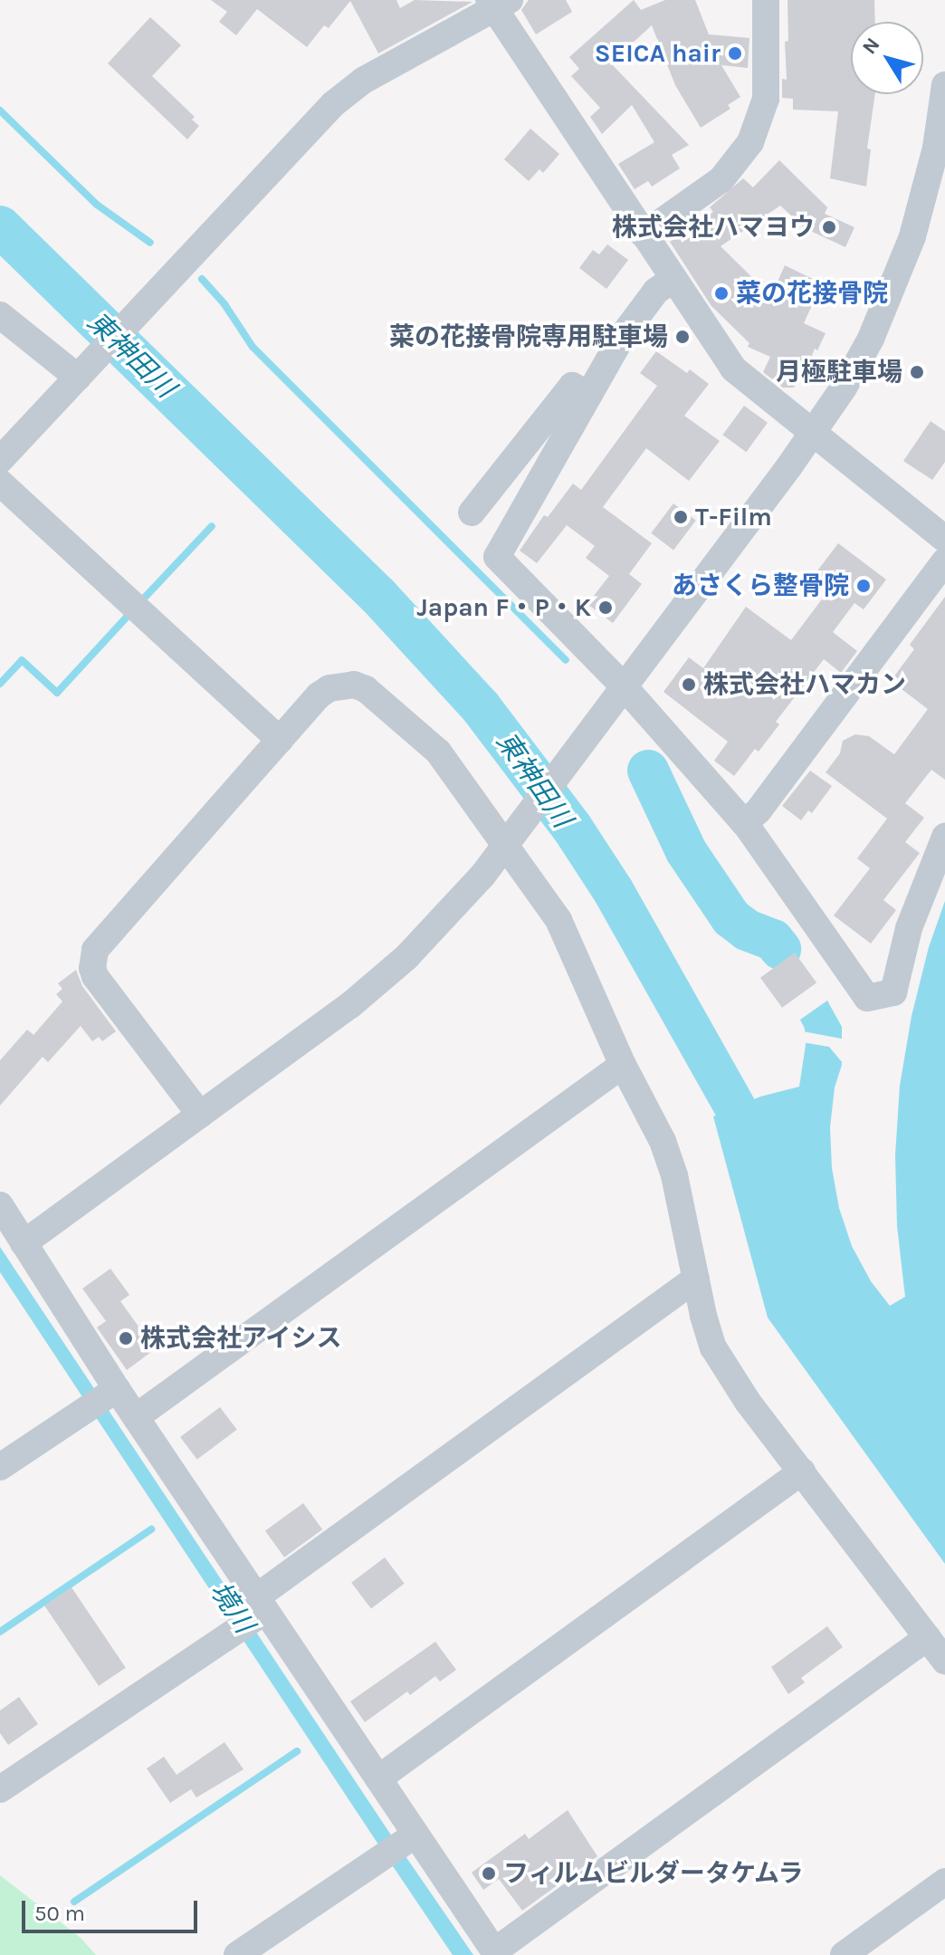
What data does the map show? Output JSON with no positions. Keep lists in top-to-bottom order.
{
  "water": ["東神田川", "境川"],
  "places": [
    "SEICA hair",
    "株式会社ハマヨウ",
    "菜の花接骨院",
    "菜の花接骨院専用駐車場",
    "月極駐車場",
    "T-Film",
    "あさくら整骨院",
    "Japan F・P・K",
    "株式会社ハマカン",
    "株式会社アイシス",
    "フィルムビルダータケムラ"
  ],
  "scale_bar": "50 m",
  "north": "top left"
}
